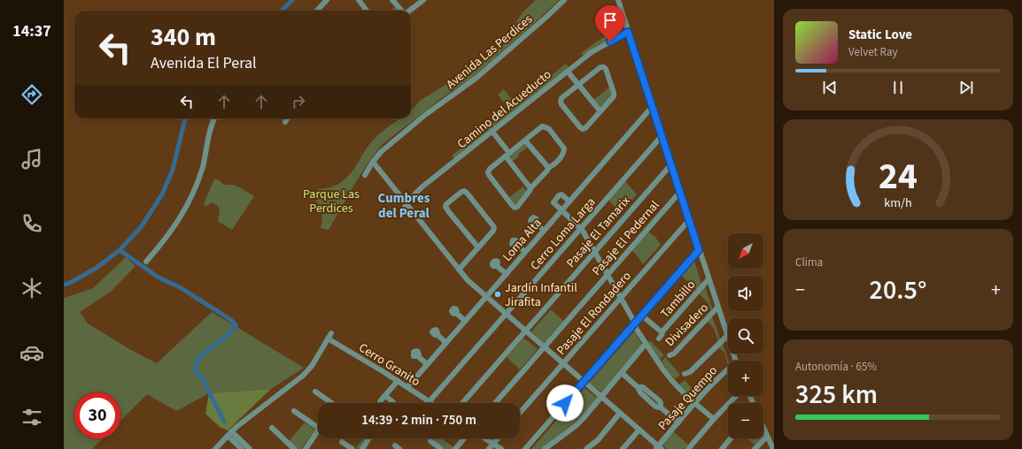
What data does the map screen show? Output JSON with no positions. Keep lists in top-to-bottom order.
{
  "streets": {
    "street": [
      "Avenida Las Perdices",
      "Camino del Acueducto",
      "Pasaje El Tamarix",
      "Cerro Loma Larga",
      "Pasaje El Pedernal",
      "Loma Alta",
      "Tambillo",
      "Pasaje El Rondadero",
      "Divisadero",
      "Cerro Granito",
      "Pasaje Quempo"
    ]
  },
  "crossings": [
    ["Cerro Loma Larga", "Cerro Granito"],
    ["Loma Alta", "Cerro Granito"]
  ],
  "districts": ["Cumbres del Peral"],
  "parks": ["Parque Las Perdices"],
  "places": ["Jardín Infantil Jirafita"],
  "north": "bottom left",
  "page": {
    "tabs": "14:37",
    "turn": ["340 m", "Avenida El Peral"],
    "song": ["Static Love", "Velvet Ray"],
    "tile": [
      "Clima",
      ["Autonomía · 65%", "325 km"]
    ],
    "map_buttons": ["+", "−"],
    "heat": ["−", "20.5°", "+"],
    "limit": "30",
    "trip": "14:39 · 2 min · 750 m",
    "gauge": ["24", "km/h"]
  }
}
